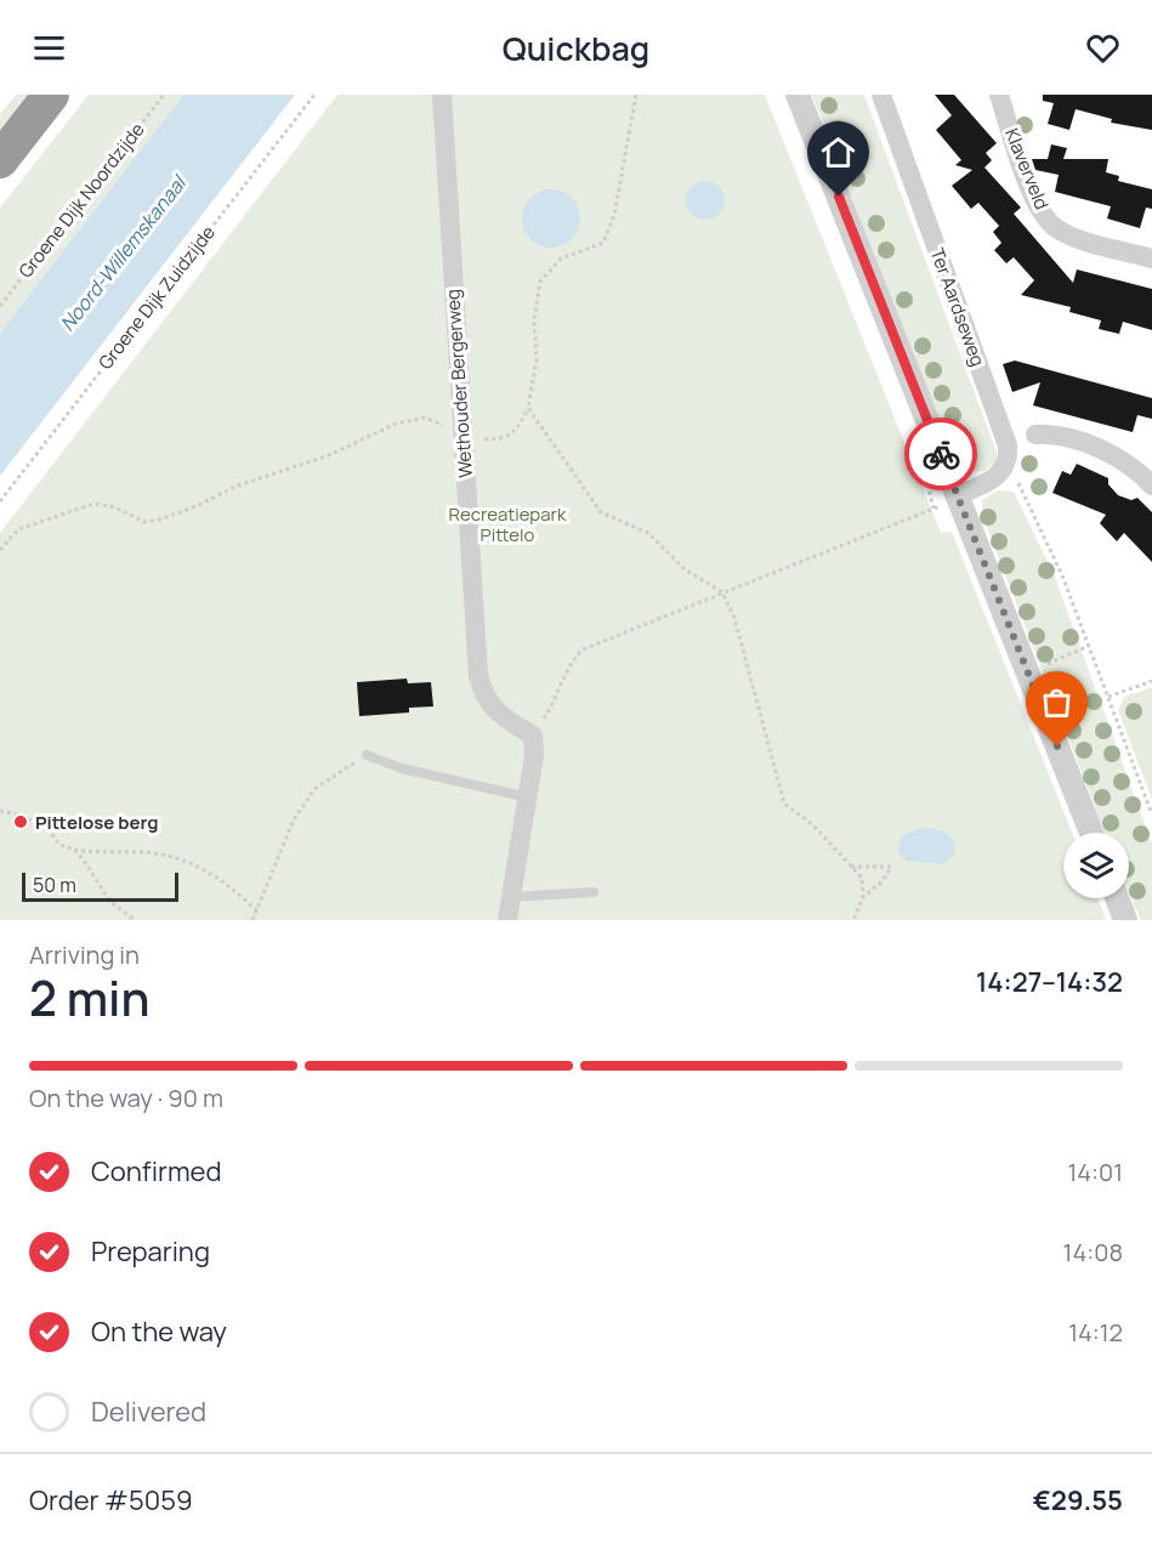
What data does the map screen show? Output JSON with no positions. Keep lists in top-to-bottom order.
{
  "streets": {
    "street": ["Klaverveld", "Ter Aardseweg", "Wethouder Bergerweg"],
    "path": ["Groene Dijk Noordzijde", "Groene Dijk Zuidzijde"]
  },
  "water": ["Noord-Willemskanaal"],
  "parks": ["Recreatiepark Pittelo"],
  "places": ["Pittelose berg"],
  "scale_bar": "50 m",
  "page": {
    "header": "Quickbag",
    "scale": "50 m",
    "heading": ["2 min", "Arriving in", "14:27–14:32"],
    "panel": ["Order #5059", "€29.55"],
    "bar": "On the way · 90 m",
    "list": [
      ["Confirmed", "14:01"],
      ["Preparing", "14:08"],
      ["On the way", "14:12"],
      "Delivered"
    ]
  }
}
